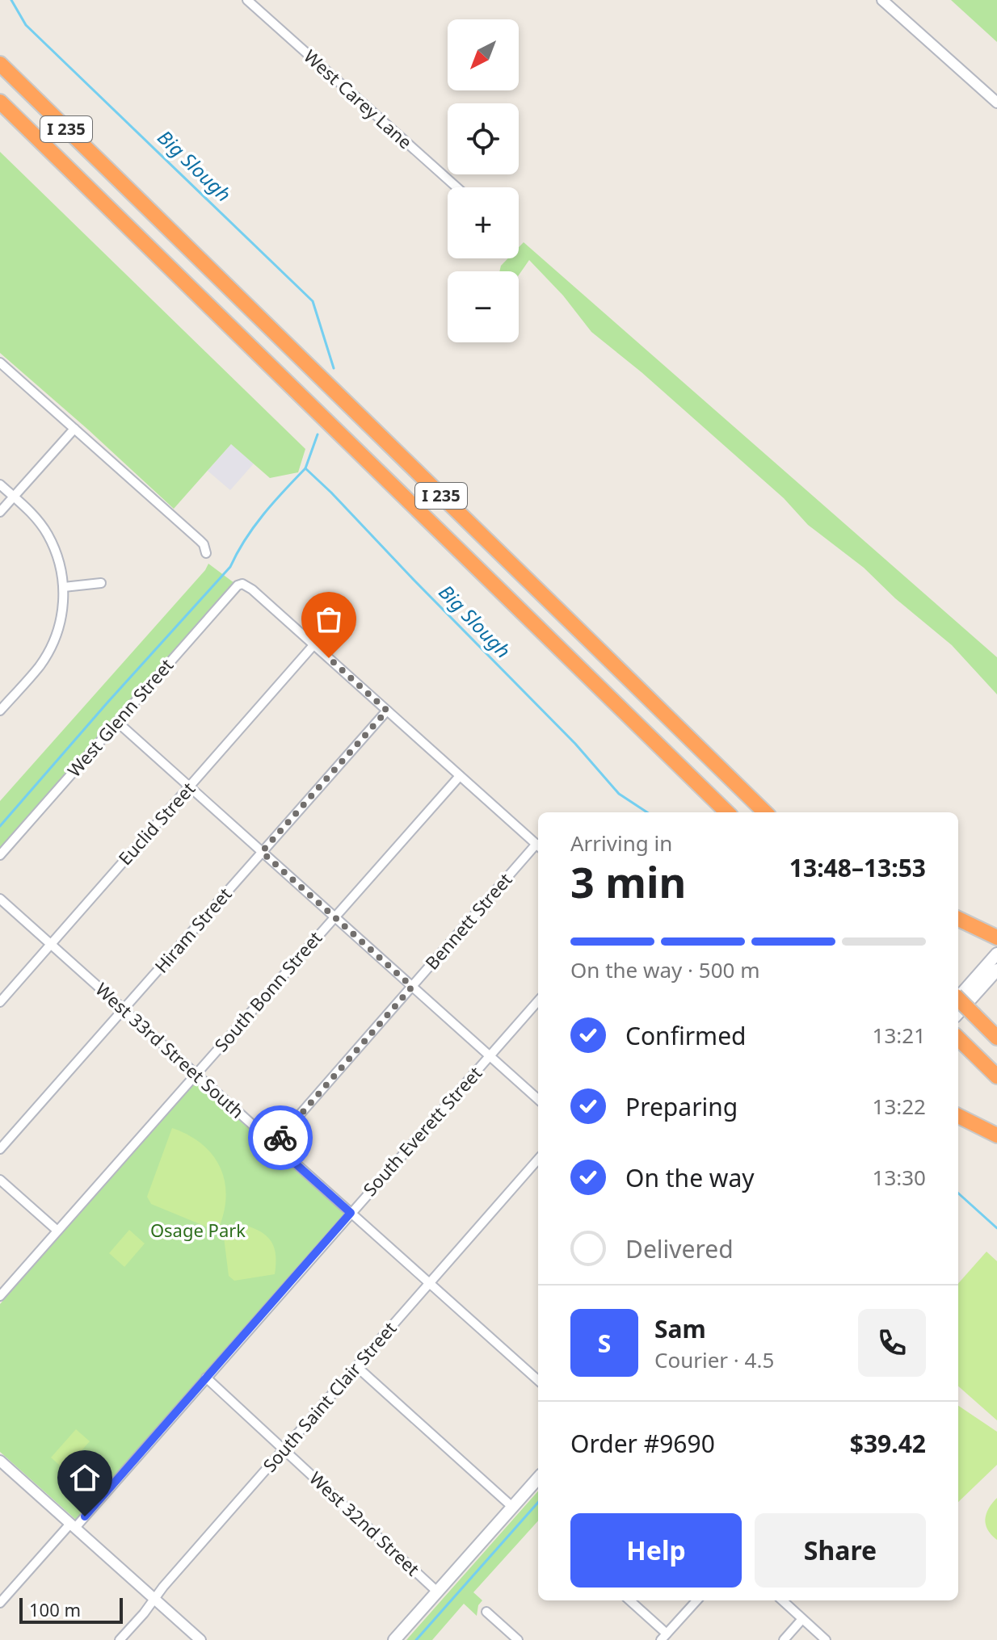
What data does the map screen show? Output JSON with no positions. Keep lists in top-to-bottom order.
{
  "streets": {
    "highway": ["I 235"],
    "street": [
      "West Carey Lane",
      "West Glenn Street",
      "Euclid Street",
      "Bennett Street",
      "Hiram Street",
      "South Bonn Street",
      "West 33rd Street South",
      "South Everett Street",
      "South Saint Clair Street",
      "West 32nd Street"
    ]
  },
  "crossings": [
    ["West Glenn Street", "Euclid Street"],
    ["Euclid Street", "West 33rd Street South"],
    ["Bennett Street", "West 33rd Street South"],
    ["Hiram Street", "West 33rd Street South"],
    ["South Bonn Street", "West 33rd Street South"],
    ["West 33rd Street South", "South Everett Street"],
    ["West 33rd Street South", "South Saint Clair Street"],
    ["South Everett Street", "West 32nd Street"],
    ["South Saint Clair Street", "West 32nd Street"]
  ],
  "water": ["Big Slough"],
  "parks": ["Osage Park"],
  "scale_bar": "100 m",
  "north": "bottom left",
  "page": {
    "map_buttons": ["+", "−"],
    "heading": ["3 min", "Arriving in", "13:48–13:53"],
    "panel": [
      "Sam",
      "Courier · 4.5",
      "Order #9690",
      "$39.42"
    ],
    "bar": "On the way · 500 m",
    "list": [
      ["Confirmed", "13:21"],
      ["Preparing", "13:22"],
      ["On the way", "13:30"],
      "Delivered"
    ],
    "round": "S",
    "buttons": ["Help", "Share"],
    "scale": "100 m"
  }
}
